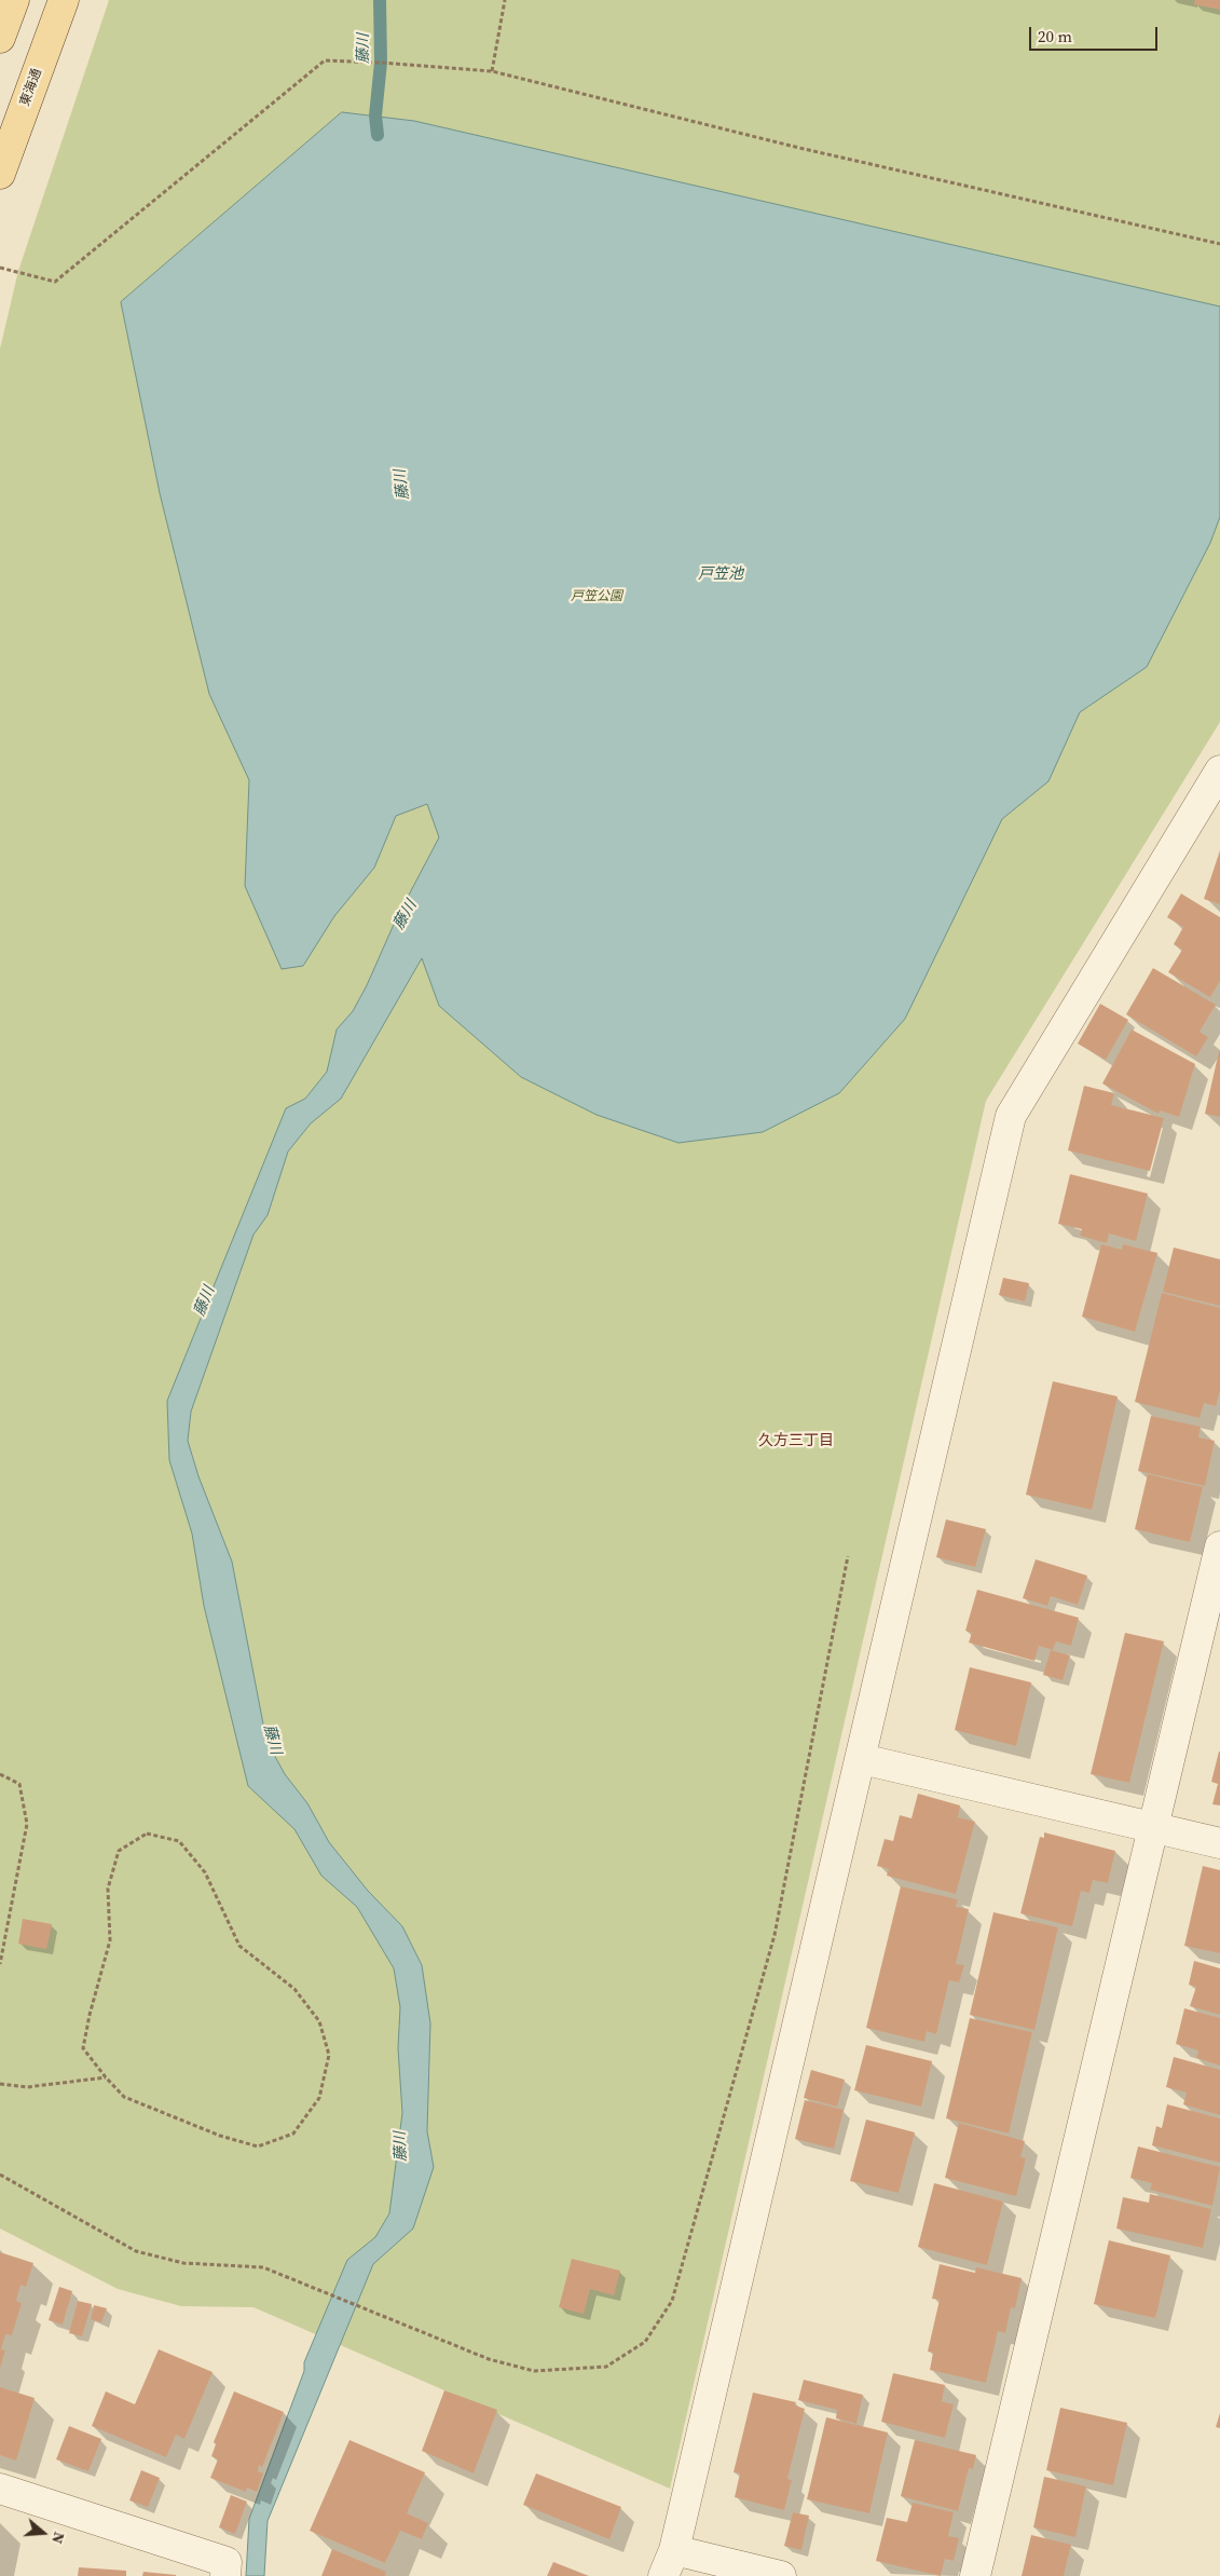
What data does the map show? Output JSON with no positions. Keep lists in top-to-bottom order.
{
  "streets": {
    "main road": ["東海通"]
  },
  "districts": ["久方三丁目"],
  "water": ["藤川", "戸笠池"],
  "parks": ["戸笠公園"],
  "scale_bar": "20 m",
  "north": "right"
}
